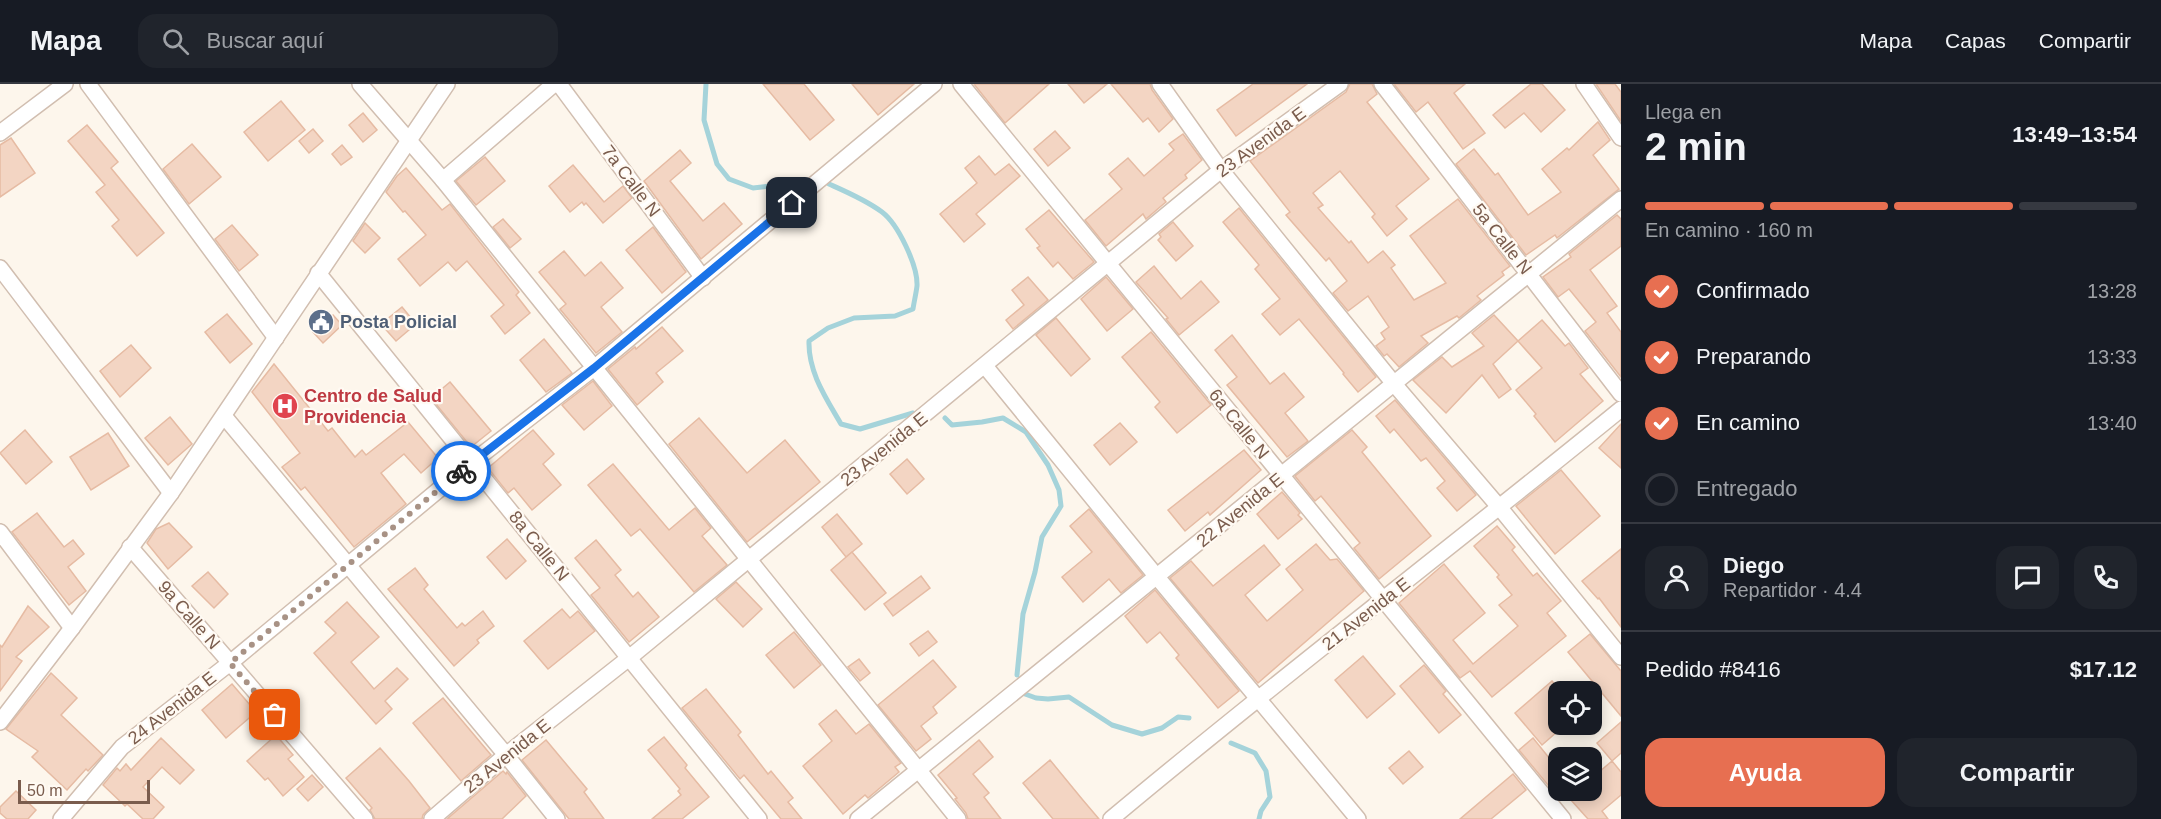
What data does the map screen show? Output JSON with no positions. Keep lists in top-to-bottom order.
{
  "streets": {
    "street": [
      "23 Avenida E",
      "7a Calle N",
      "5a Calle N",
      "6a Calle N",
      "22 Avenida E",
      "8a Calle N",
      "21 Avenida E",
      "9a Calle N",
      "24 Avenida E"
    ]
  },
  "crossings": [
    ["23 Avenida E", "6a Calle N"],
    ["23 Avenida E", "8a Calle N"],
    ["7a Calle N", "24 Avenida E"],
    ["5a Calle N", "22 Avenida E"],
    ["6a Calle N", "22 Avenida E"],
    ["6a Calle N", "21 Avenida E"],
    ["8a Calle N", "24 Avenida E"],
    ["9a Calle N", "24 Avenida E"]
  ],
  "places": {
    "public building": ["Posta Policial"],
    "hospital": ["Centro de Salud Providencia"]
  },
  "scale_bar": "50 m",
  "page": {
    "header": "Mapa",
    "search": "Buscar aquí",
    "nav": ["Mapa", "Capas", "Compartir"],
    "heading": ["2 min", "Llega en", "13:49–13:54"],
    "panel": [
      "Diego",
      "Repartidor · 4.4",
      "Pedido #8416",
      "$17.12"
    ],
    "bar": "En camino · 160 m",
    "list": [
      ["Confirmado", "13:28"],
      ["Preparando", "13:33"],
      ["En camino", "13:40"],
      "Entregado"
    ],
    "buttons": ["Ayuda", "Compartir"],
    "scale": "50 m"
  }
}
